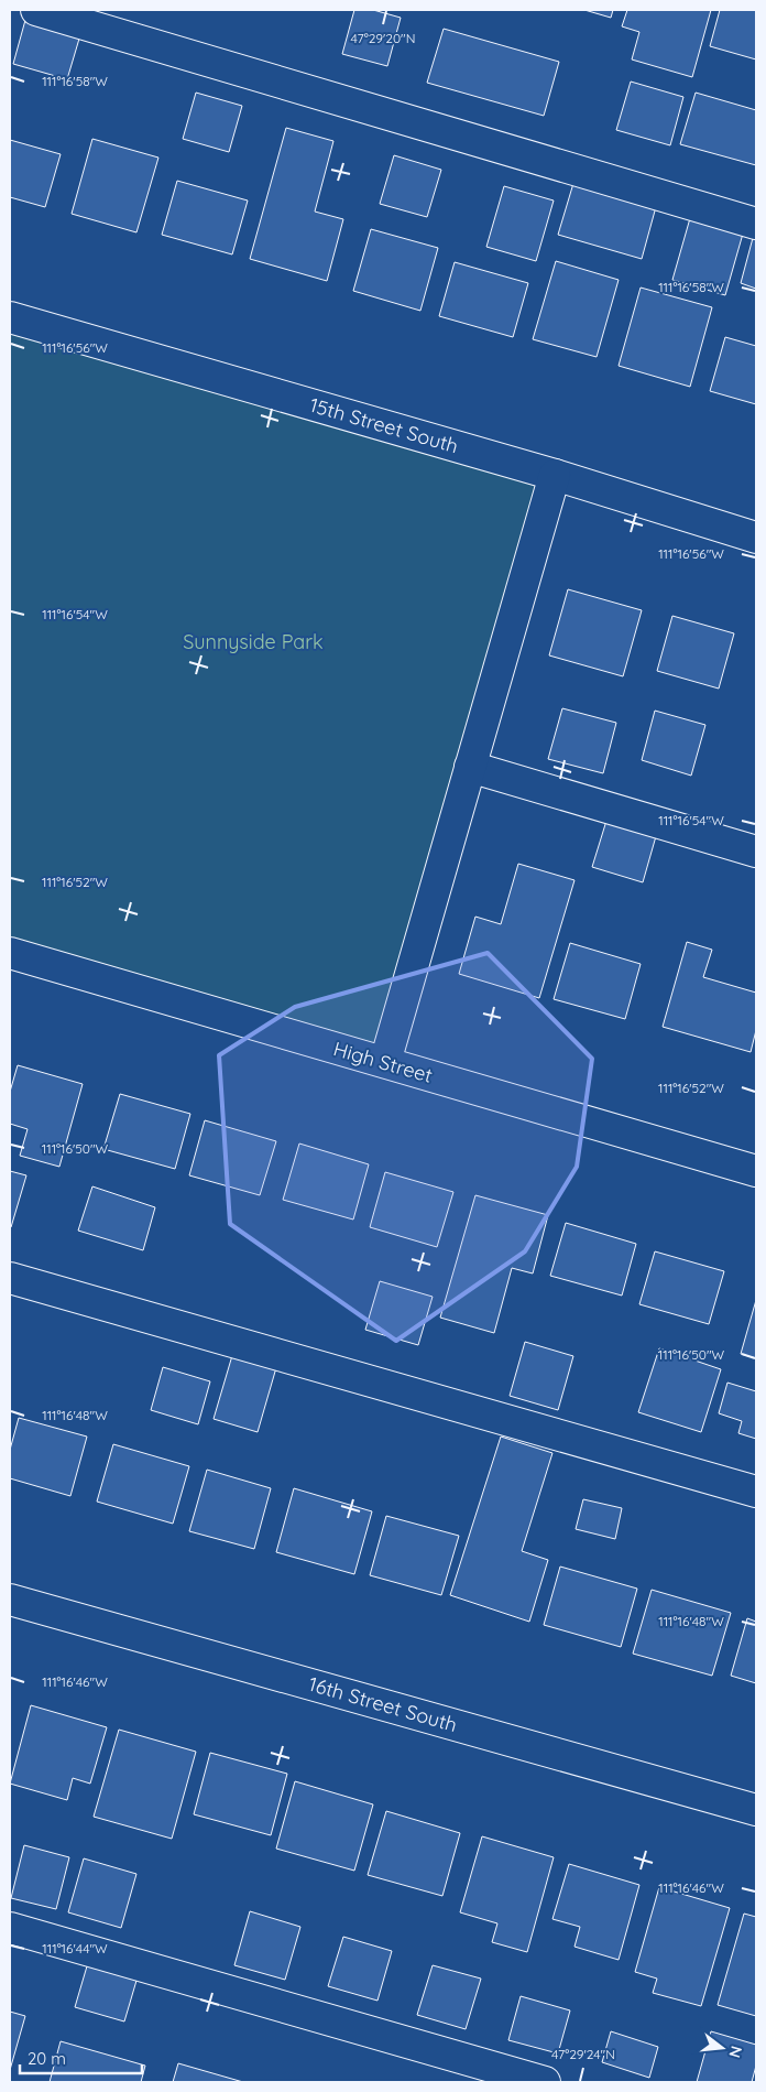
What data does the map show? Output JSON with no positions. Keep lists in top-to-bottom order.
{
  "streets": {
    "street": ["15th Street South", "High Street", "16th Street South"]
  },
  "parks": ["Sunnyside Park"],
  "scale_bar": "20 m",
  "north": "right",
  "coordinates": [
    "47°29'20\"N",
    "111°16'58\"W",
    "111°16'56\"W",
    "111°16'54\"W",
    "111°16'52\"W",
    "111°16'50\"W",
    "111°16'48\"W",
    "111°16'46\"W",
    "111°16'44\"W",
    "47°29'24\"N"
  ]
}
